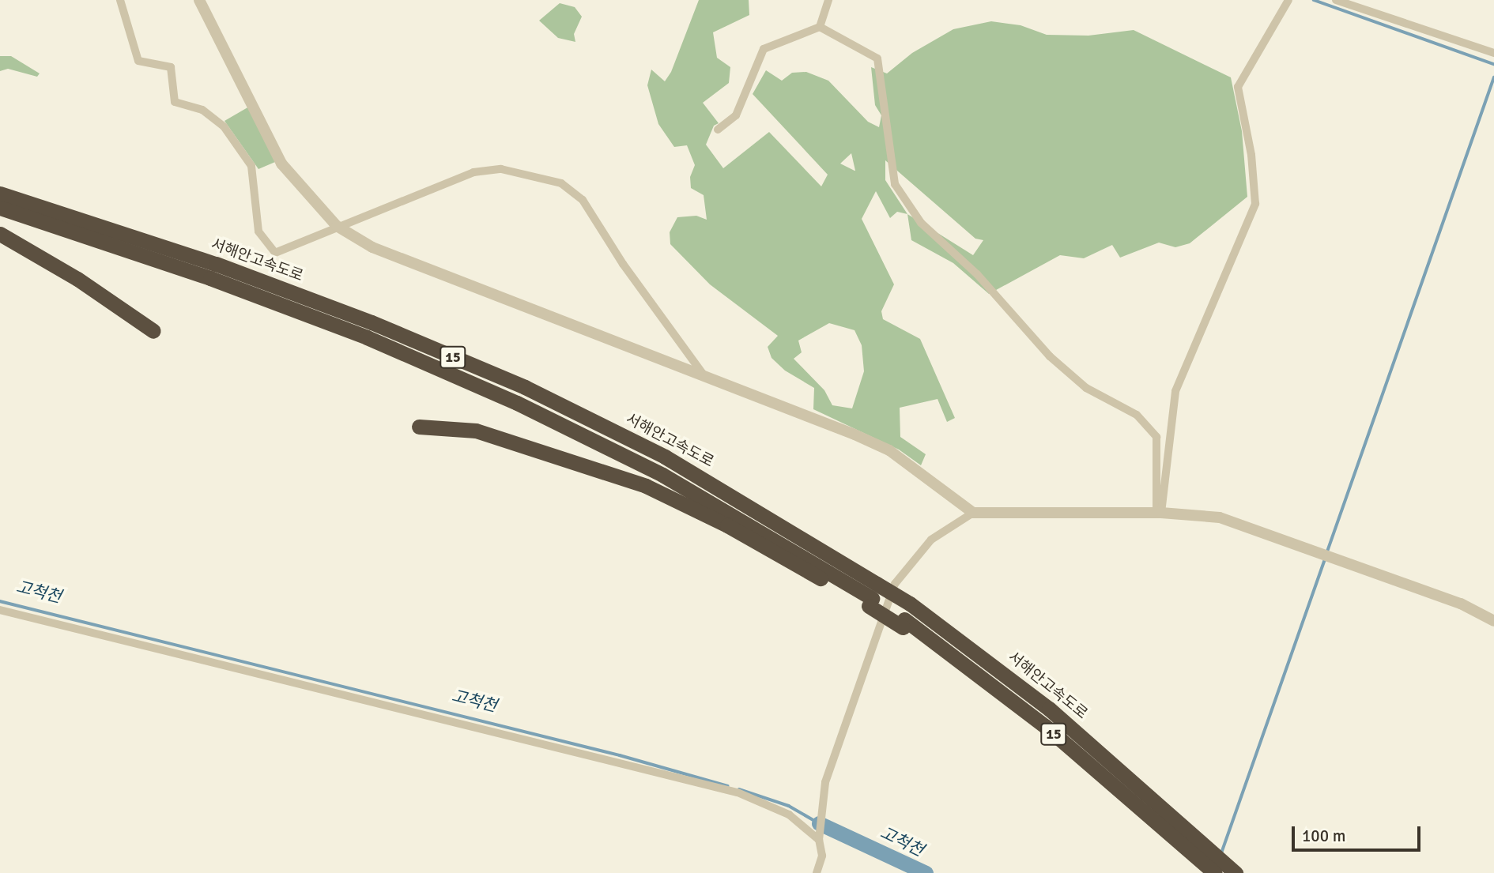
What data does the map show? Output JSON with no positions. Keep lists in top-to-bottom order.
{
  "streets": {
    "highway": ["서해안고속도로", "15"]
  },
  "water": ["고척천"],
  "scale_bar": "100 m"
}
